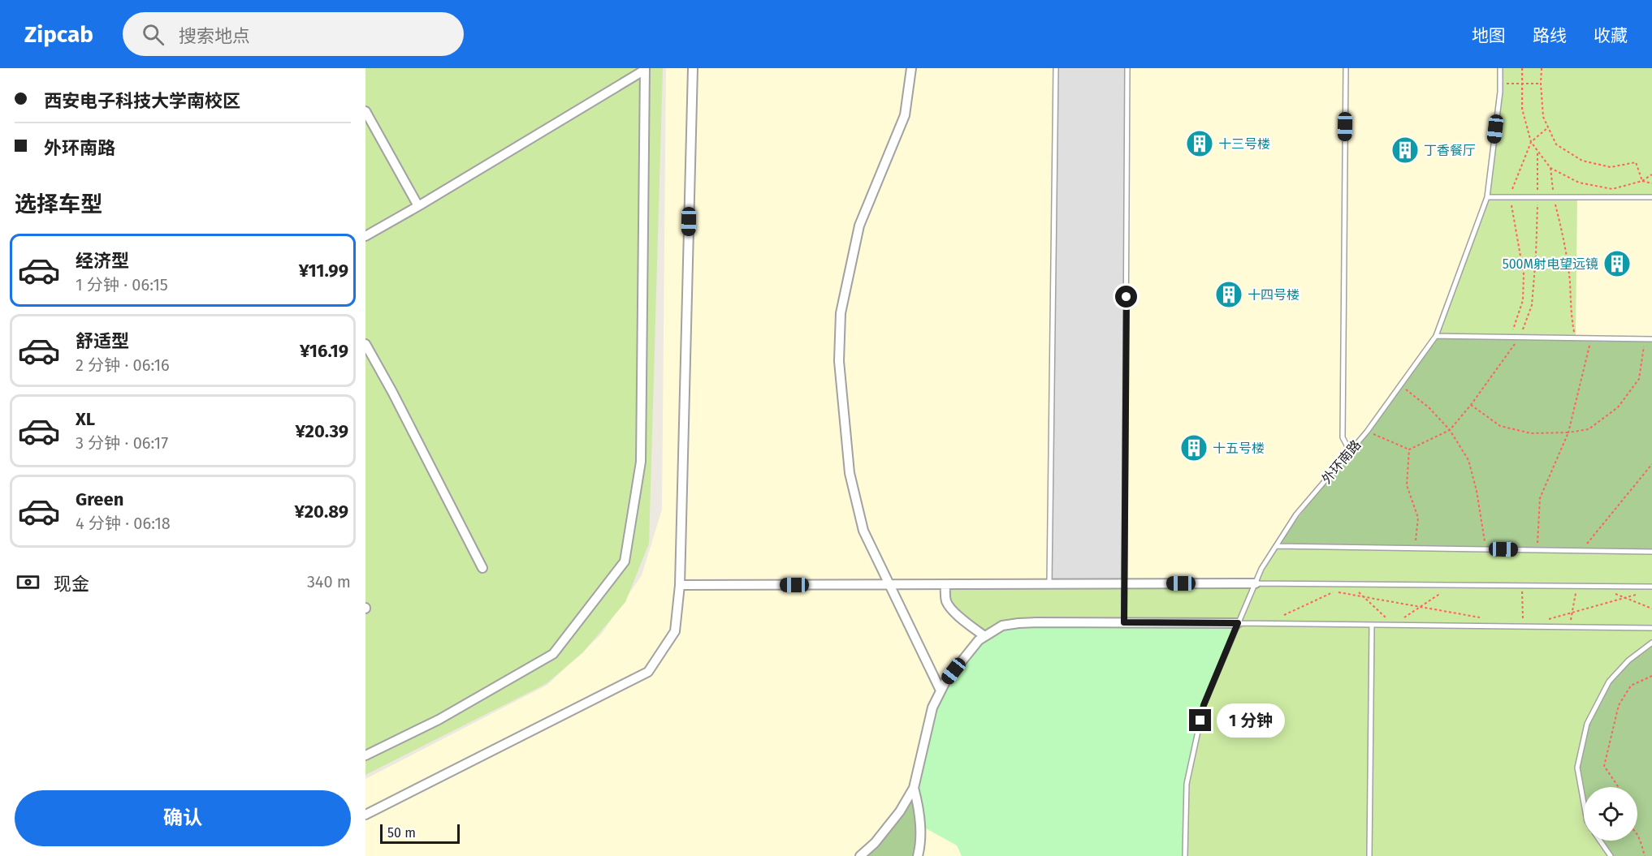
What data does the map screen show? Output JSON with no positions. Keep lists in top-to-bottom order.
{
  "streets": {
    "lane": ["外环南路"]
  },
  "places": {
    "building": [
      "十三号楼",
      "丁香餐厅",
      "500M射电望远镜",
      "十四号楼",
      "十五号楼"
    ]
  },
  "scale_bar": "50 m",
  "page": {
    "header": "Zipcab",
    "search": "搜索地点",
    "nav": ["地图", "路线", "收藏"],
    "banner": ["西安电子科技大学南校区", "外环南路"],
    "heading": "选择车型",
    "list": [
      {
        "name": "经济型",
        "note": "1 分钟 · 06:15",
        "value": "¥11.99"
      },
      {
        "name": "舒适型",
        "note": "2 分钟 · 06:16",
        "value": "¥16.19"
      },
      {
        "name": "XL",
        "note": "3 分钟 · 06:17",
        "value": "¥20.39"
      },
      {
        "name": "Green",
        "note": "4 分钟 · 06:18",
        "value": "¥20.89"
      }
    ],
    "pay": ["现金", "340 m"],
    "bubble": "1 分钟",
    "buttons": "确认",
    "scale": "50 m"
  }
}
